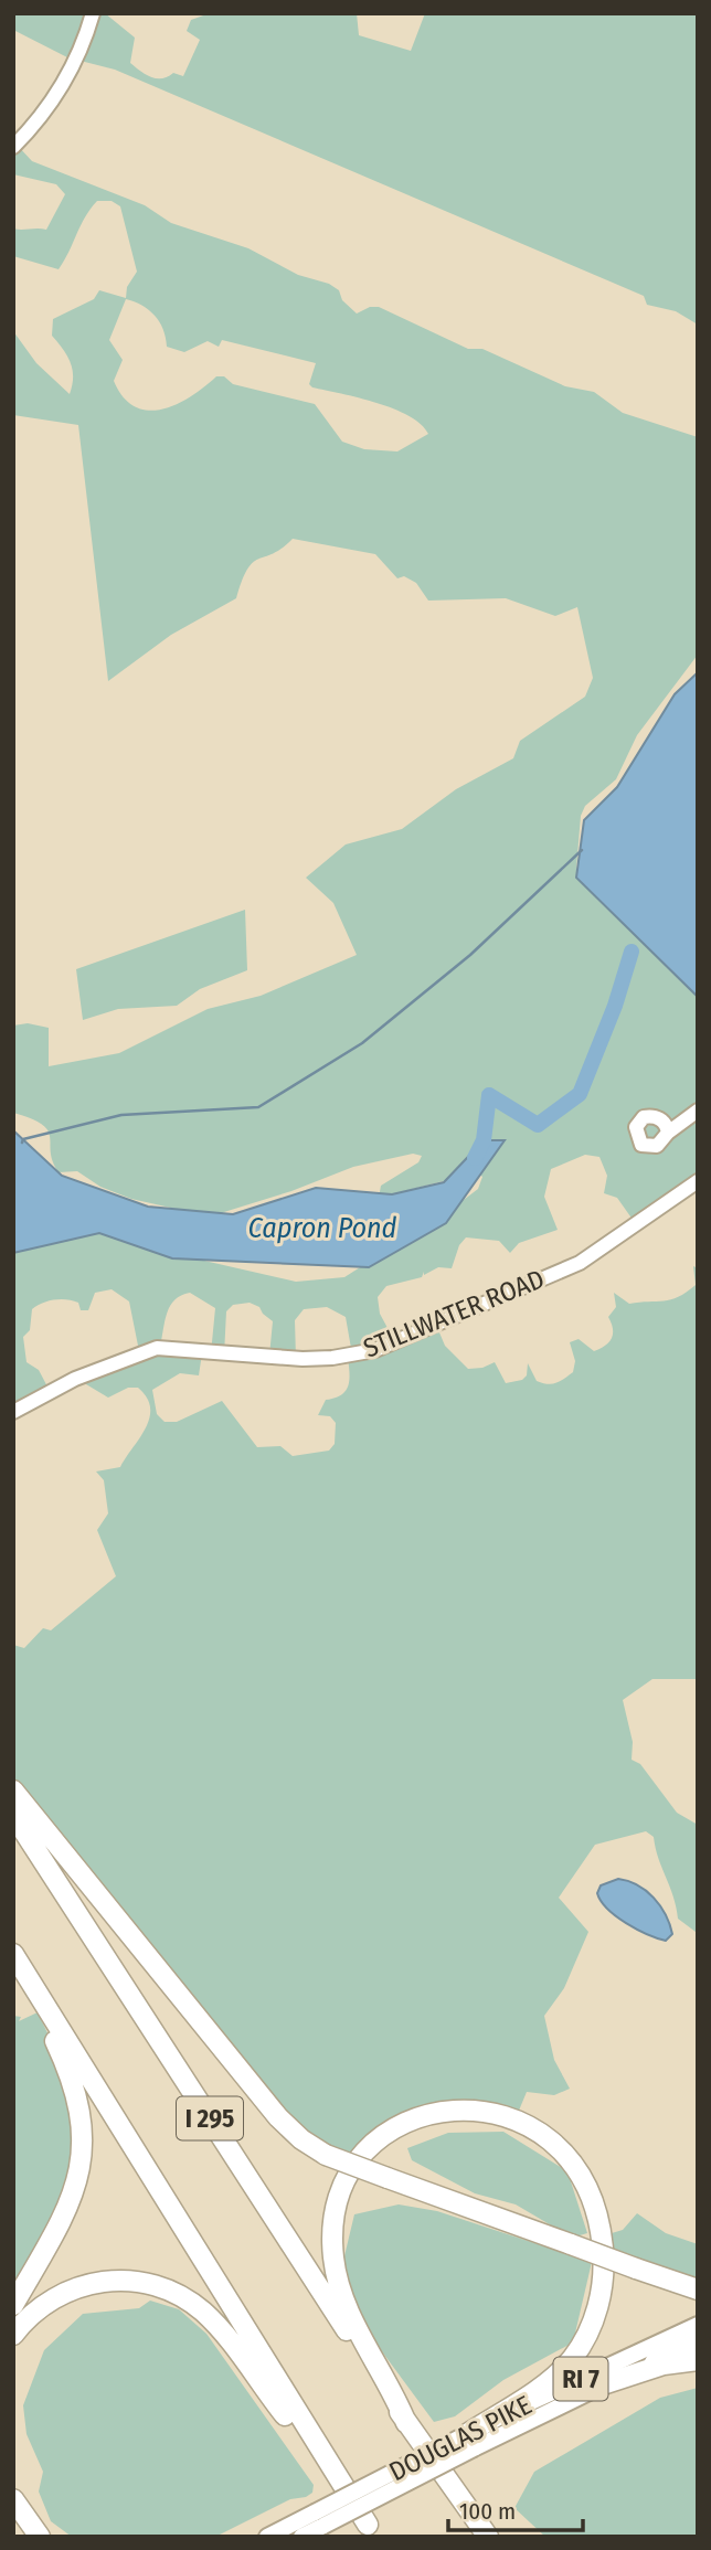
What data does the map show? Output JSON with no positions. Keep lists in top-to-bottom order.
{
  "streets": {
    "highway": ["I 295"],
    "main road": ["RI 7", "DOUGLAS PIKE"],
    "street": ["STILLWATER ROAD"]
  },
  "water": ["Capron Pond"],
  "scale_bar": "100 m"
}
